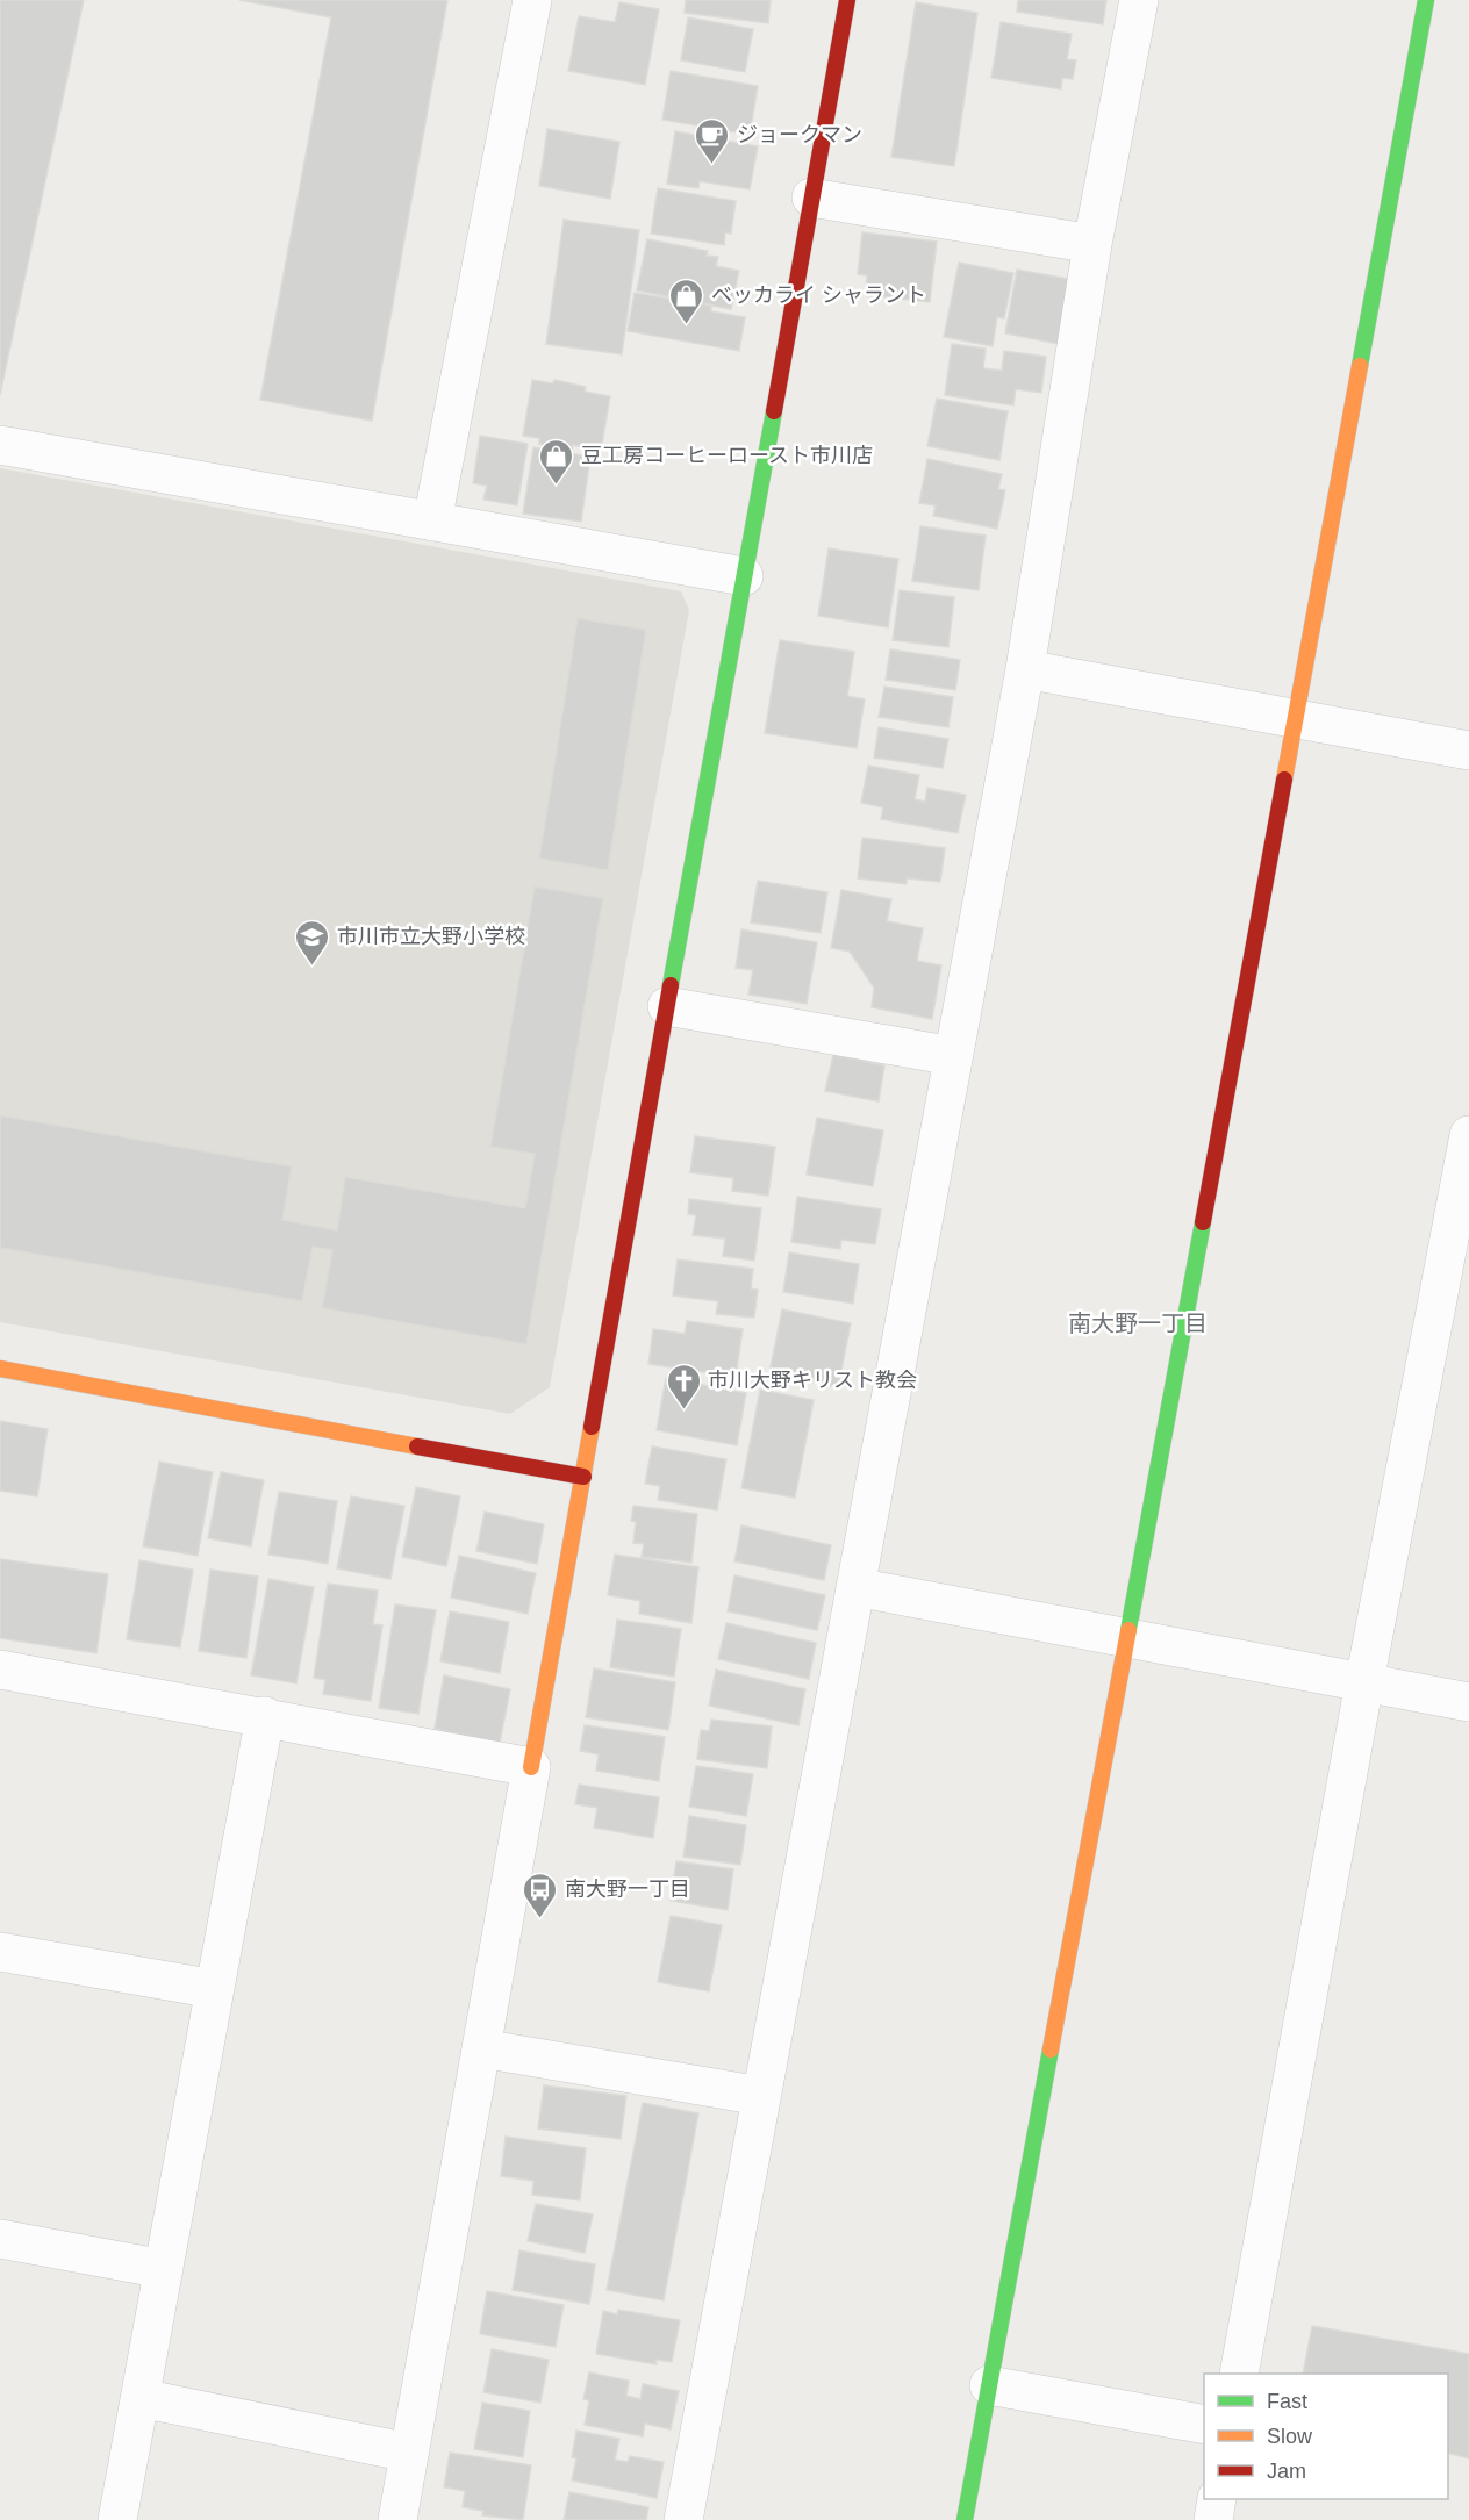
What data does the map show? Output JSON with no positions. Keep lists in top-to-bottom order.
{
  "districts": ["南大野一丁目"],
  "places": {
    "cafe": ["ジョークマン"],
    "shop": ["ベッカライ シャラント", "豆工房コーヒーロースト市川店"],
    "school or university": ["市川市立大野小学校"],
    "church": ["市川大野キリスト教会"],
    "bus stop": ["南大野一丁目"]
  },
  "legend": ["Fast", "Slow", "Jam"]
}
